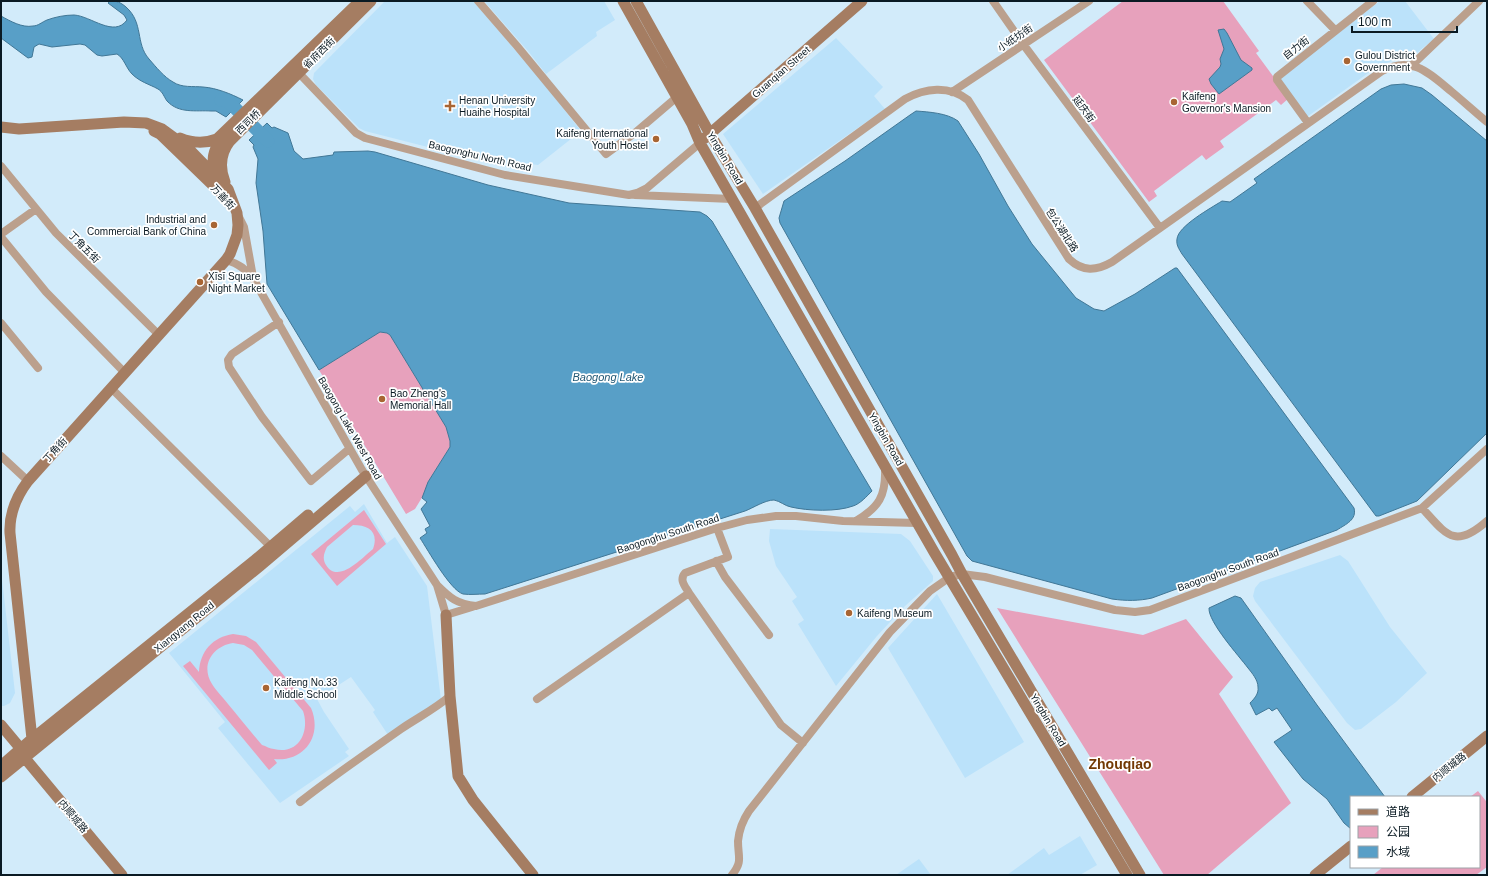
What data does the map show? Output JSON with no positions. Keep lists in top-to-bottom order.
{
  "streets": {
    "street": [
      "小纸坊街",
      "自力街",
      "省府西街",
      "Guanqian Street",
      "延庆街",
      "西司桥",
      "Baogonghu North Road",
      "Yingbin Road",
      "万善街",
      "包公湖北路",
      "丁角五街",
      "Baogong Lake West Road",
      "丁角街",
      "Baogonghu South Road",
      "Xiangyang Road",
      "内顺城路"
    ]
  },
  "crossings": [
    ["小纸坊街", "延庆街"],
    ["小纸坊街", "包公湖北路"],
    ["自力街", "包公湖北路"],
    ["省府西街", "西司桥"],
    ["省府西街", "Baogonghu North Road"],
    ["Guanqian Street", "Baogonghu North Road"],
    ["Guanqian Street", "Yingbin Road"],
    ["延庆街", "包公湖北路"],
    ["Baogonghu North Road", "Yingbin Road"],
    ["Yingbin Road", "包公湖北路"],
    ["Yingbin Road", "Baogonghu South Road"],
    ["万善街", "丁角街"],
    ["丁角五街", "丁角街"],
    ["Baogong Lake West Road", "丁角街"],
    ["Baogong Lake West Road", "Baogonghu South Road"],
    ["Baogong Lake West Road", "Xiangyang Road"],
    ["丁角街", "Xiangyang Road"],
    ["Xiangyang Road", "内顺城路"]
  ],
  "districts": ["Zhouqiao"],
  "water": ["Baogong Lake"],
  "places": {
    "other": [
      "Gulou District Government",
      "Kaifeng Governor's Mansion",
      "Kaifeng International Youth Hostel",
      "Industrial and Commercial Bank of China",
      "Xīsī Square Night Market",
      "Bao Zheng's Memorial Hall",
      "Kaifeng Museum",
      "Kaifeng No.33 Middle School"
    ],
    "health": ["Henan University Huaihe Hospital"]
  },
  "legend": ["道路", "公园", "水域"],
  "scale_bar": "100 m"
}
